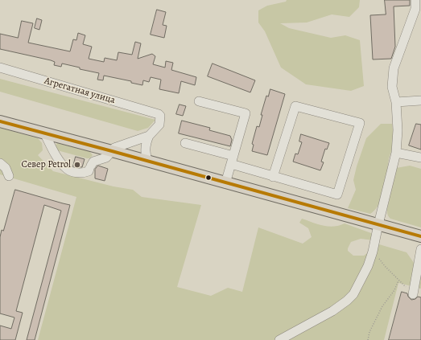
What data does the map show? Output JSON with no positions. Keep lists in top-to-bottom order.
{
  "streets": {
    "street": ["Агрегатная улица"]
  },
  "places": ["Север Petrol"]
}
